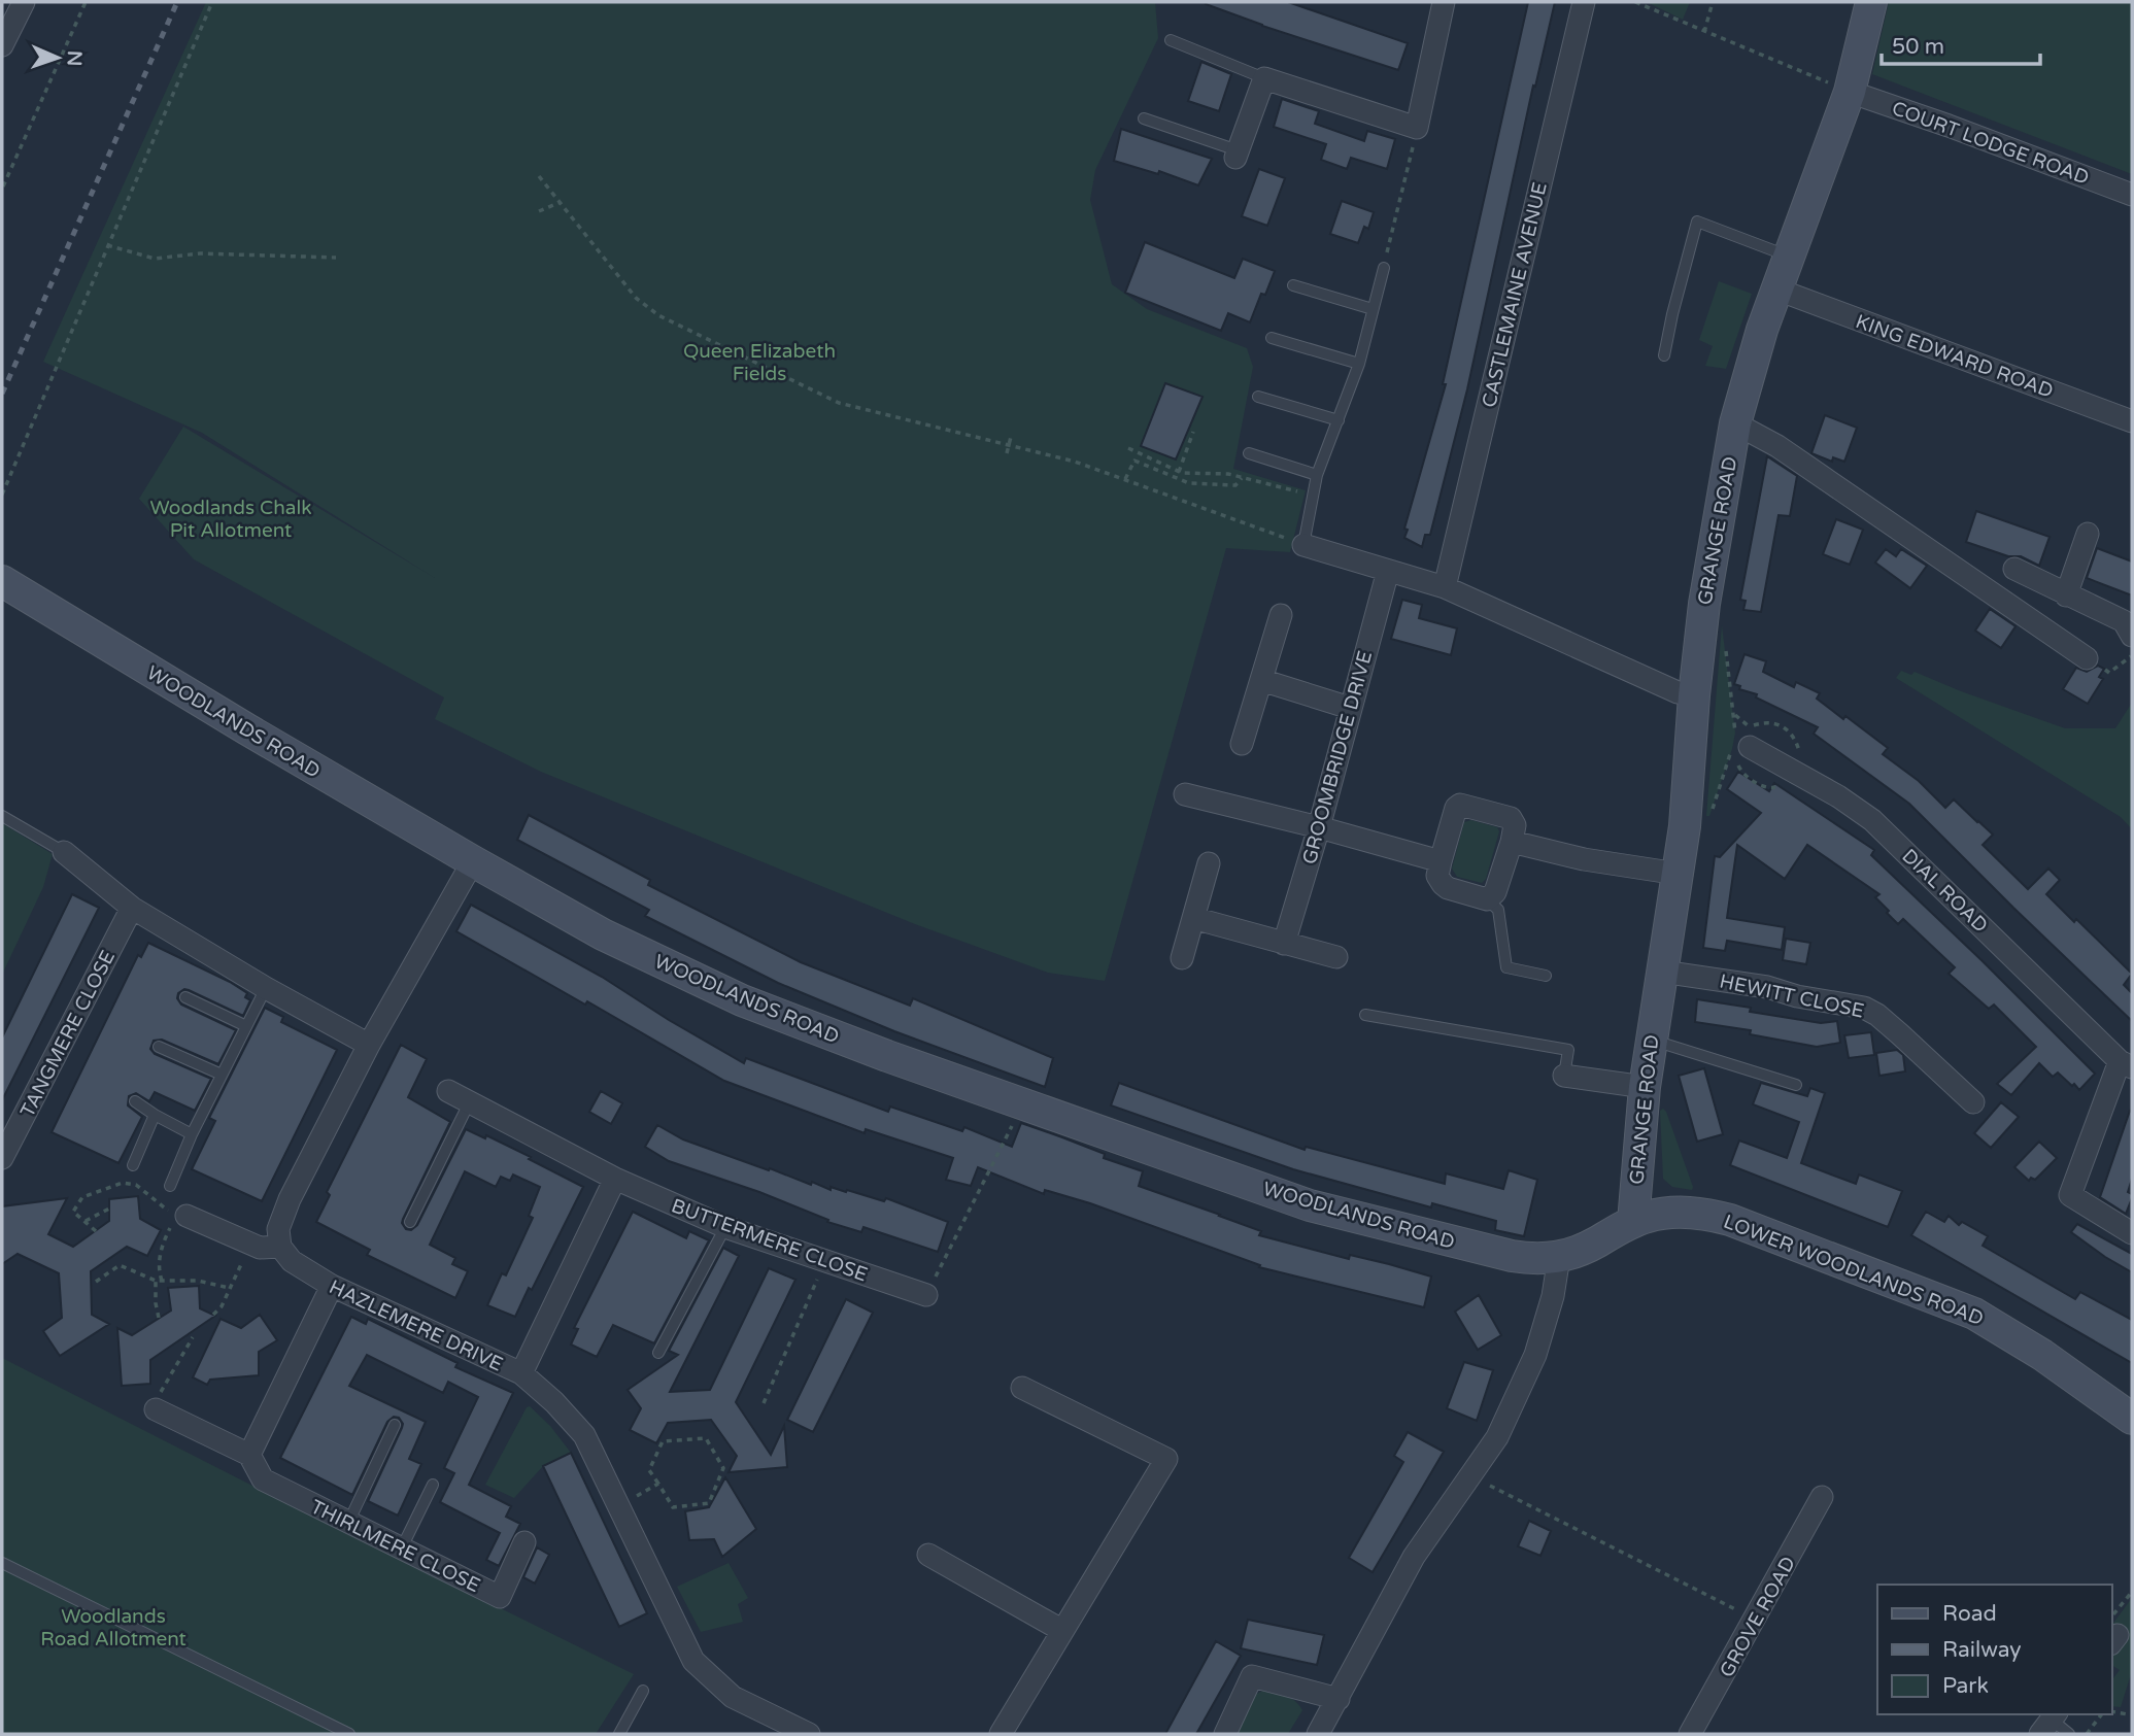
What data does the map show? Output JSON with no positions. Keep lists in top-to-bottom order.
{
  "streets": {
    "street": [
      "COURT LODGE ROAD",
      "CASTLEMAINE AVENUE",
      "KING EDWARD ROAD",
      "GRANGE ROAD",
      "WOODLANDS ROAD",
      "GROOMBRIDGE DRIVE",
      "DIAL ROAD",
      "HEWITT CLOSE",
      "TANGMERE CLOSE",
      "BUTTERMERE CLOSE",
      "LOWER WOODLANDS ROAD",
      "HAZLEMERE DRIVE",
      "THIRLMERE CLOSE",
      "GROVE ROAD"
    ]
  },
  "crossings": [
    ["COURT LODGE ROAD", "GRANGE ROAD"],
    ["KING EDWARD ROAD", "GRANGE ROAD"],
    ["GRANGE ROAD", "HEWITT CLOSE"],
    ["GRANGE ROAD", "LOWER WOODLANDS ROAD"]
  ],
  "parks": ["Queen Elizabeth Fields", "Woodlands Chalk Pit Allotment", "Woodlands Road Allotment"],
  "legend": ["Road", "Railway", "Park"],
  "scale_bar": "50 m",
  "north": "right"
}
